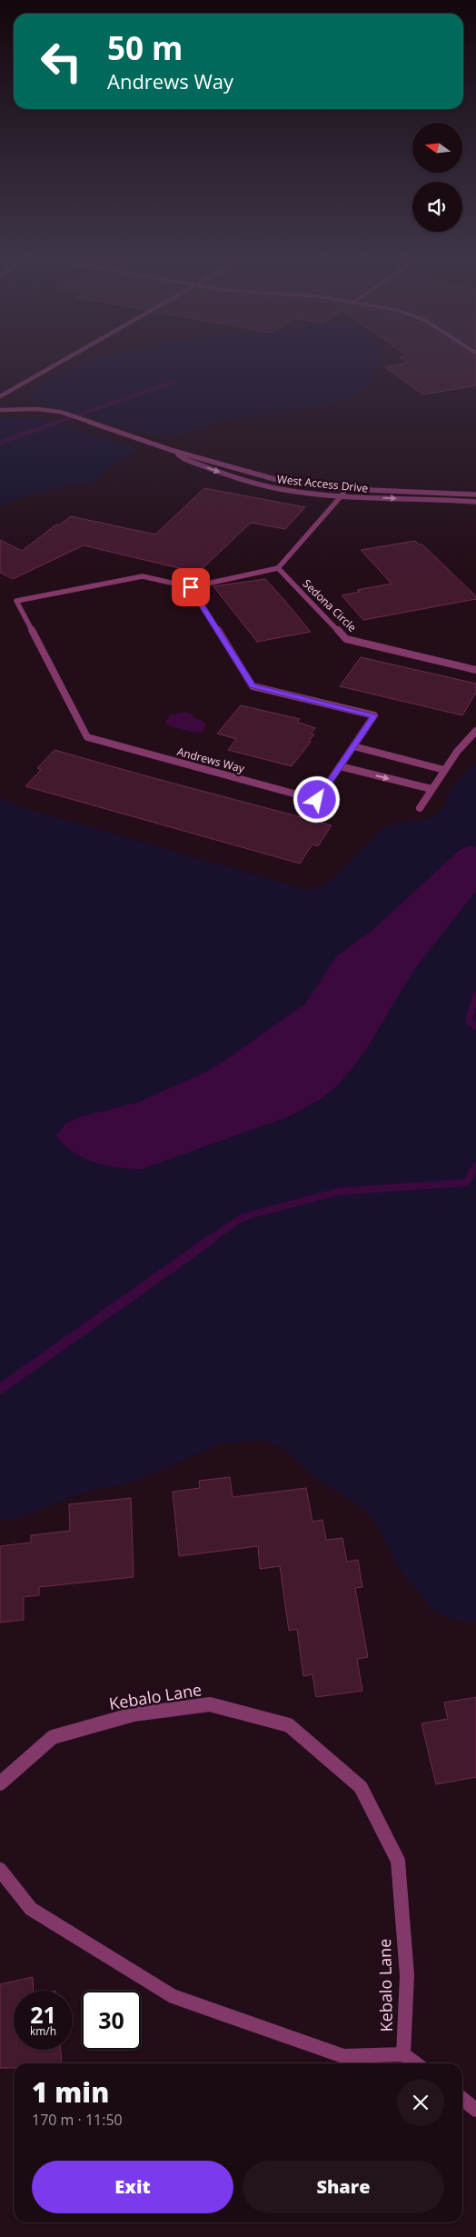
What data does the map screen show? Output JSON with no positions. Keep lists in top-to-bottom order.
{
  "streets": {
    "street": [
      "West Access Drive",
      "Sedona Circle",
      "Andrews Way",
      "Kebalo Lane"
    ]
  },
  "crossings": [
    ["Sedona Circle", "Andrews Way"]
  ],
  "north": "left",
  "page": {
    "turn": ["50 m", "Andrews Way"],
    "speed": "21 km/h",
    "limit": "30",
    "heading": ["1 min", "170 m · 11:50"],
    "buttons": ["Exit", "Share"]
  }
}
